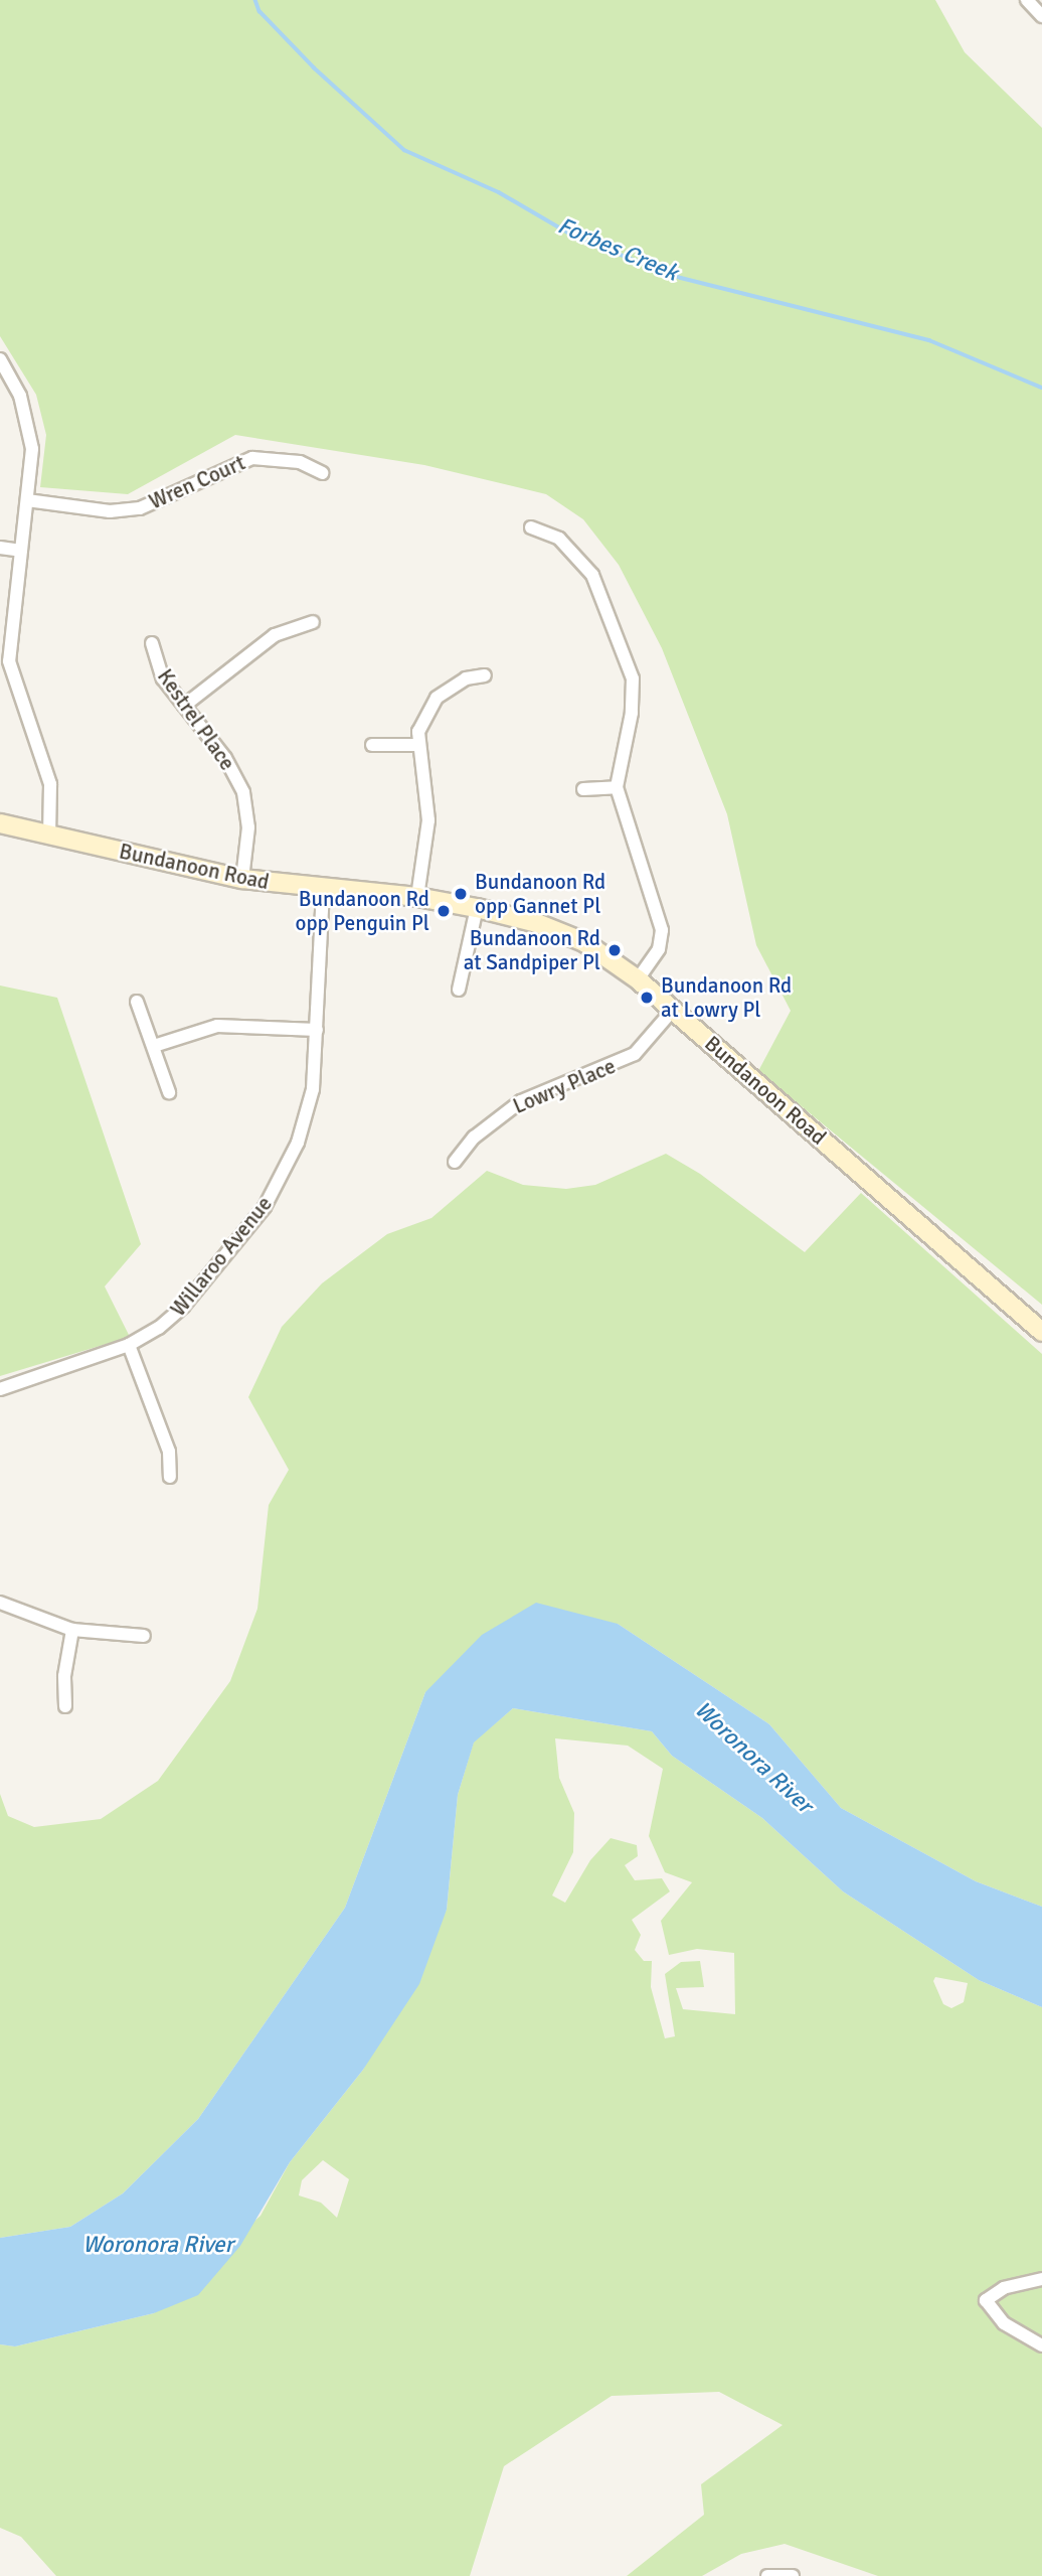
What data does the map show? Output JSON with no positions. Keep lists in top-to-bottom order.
{
  "streets": {
    "street": [
      "Wren Court",
      "Kestrel Place",
      "Bundanoon Road",
      "Lowry Place",
      "Willaroo Avenue"
    ]
  },
  "crossings": [
    ["Kestrel Place", "Bundanoon Road"],
    ["Bundanoon Road", "Lowry Place"],
    ["Bundanoon Road", "Willaroo Avenue"]
  ],
  "water": ["Forbes Creek", "Woronora River"],
  "places": [
    "Bundanoon Rd opp Gannet Pl",
    "Bundanoon Rd opp Penguin Pl",
    "Bundanoon Rd at Sandpiper Pl",
    "Bundanoon Rd at Lowry Pl"
  ]
}
